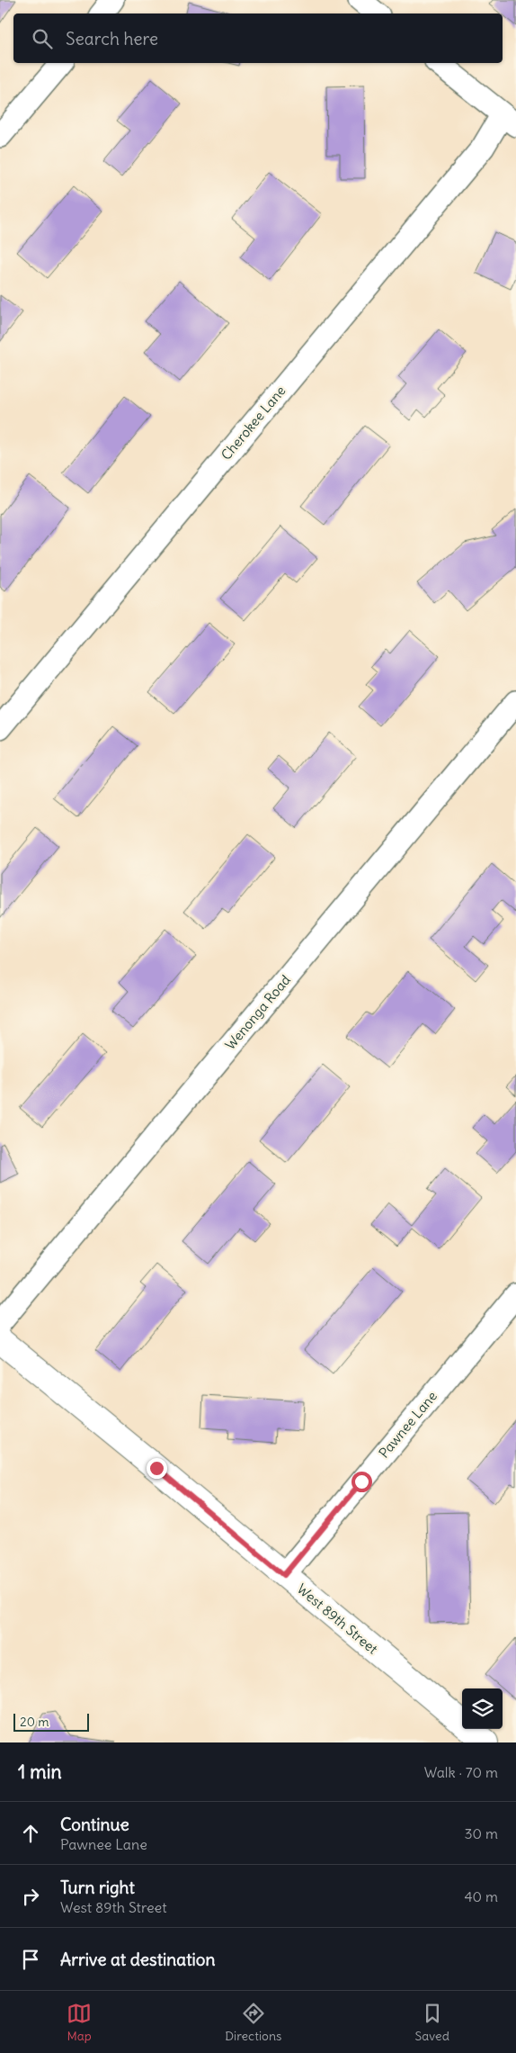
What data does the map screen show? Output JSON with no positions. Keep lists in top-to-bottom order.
{
  "streets": {
    "street": [
      "Cherokee Lane",
      "Wenonga Road",
      "Pawnee Lane",
      "West 89th Street"
    ]
  },
  "crossings": [
    ["Pawnee Lane", "West 89th Street"]
  ],
  "scale_bar": "20 m",
  "page": {
    "search": "Search here",
    "scale": "20 m",
    "heading": ["1 min", "Walk · 70 m"],
    "list": [
      ["Continue", "Pawnee Lane", "30 m"],
      ["Turn right", "West 89th Street", "40 m"],
      "Arrive at destination"
    ],
    "nav": ["Map", "Directions", "Saved"]
  }
}
